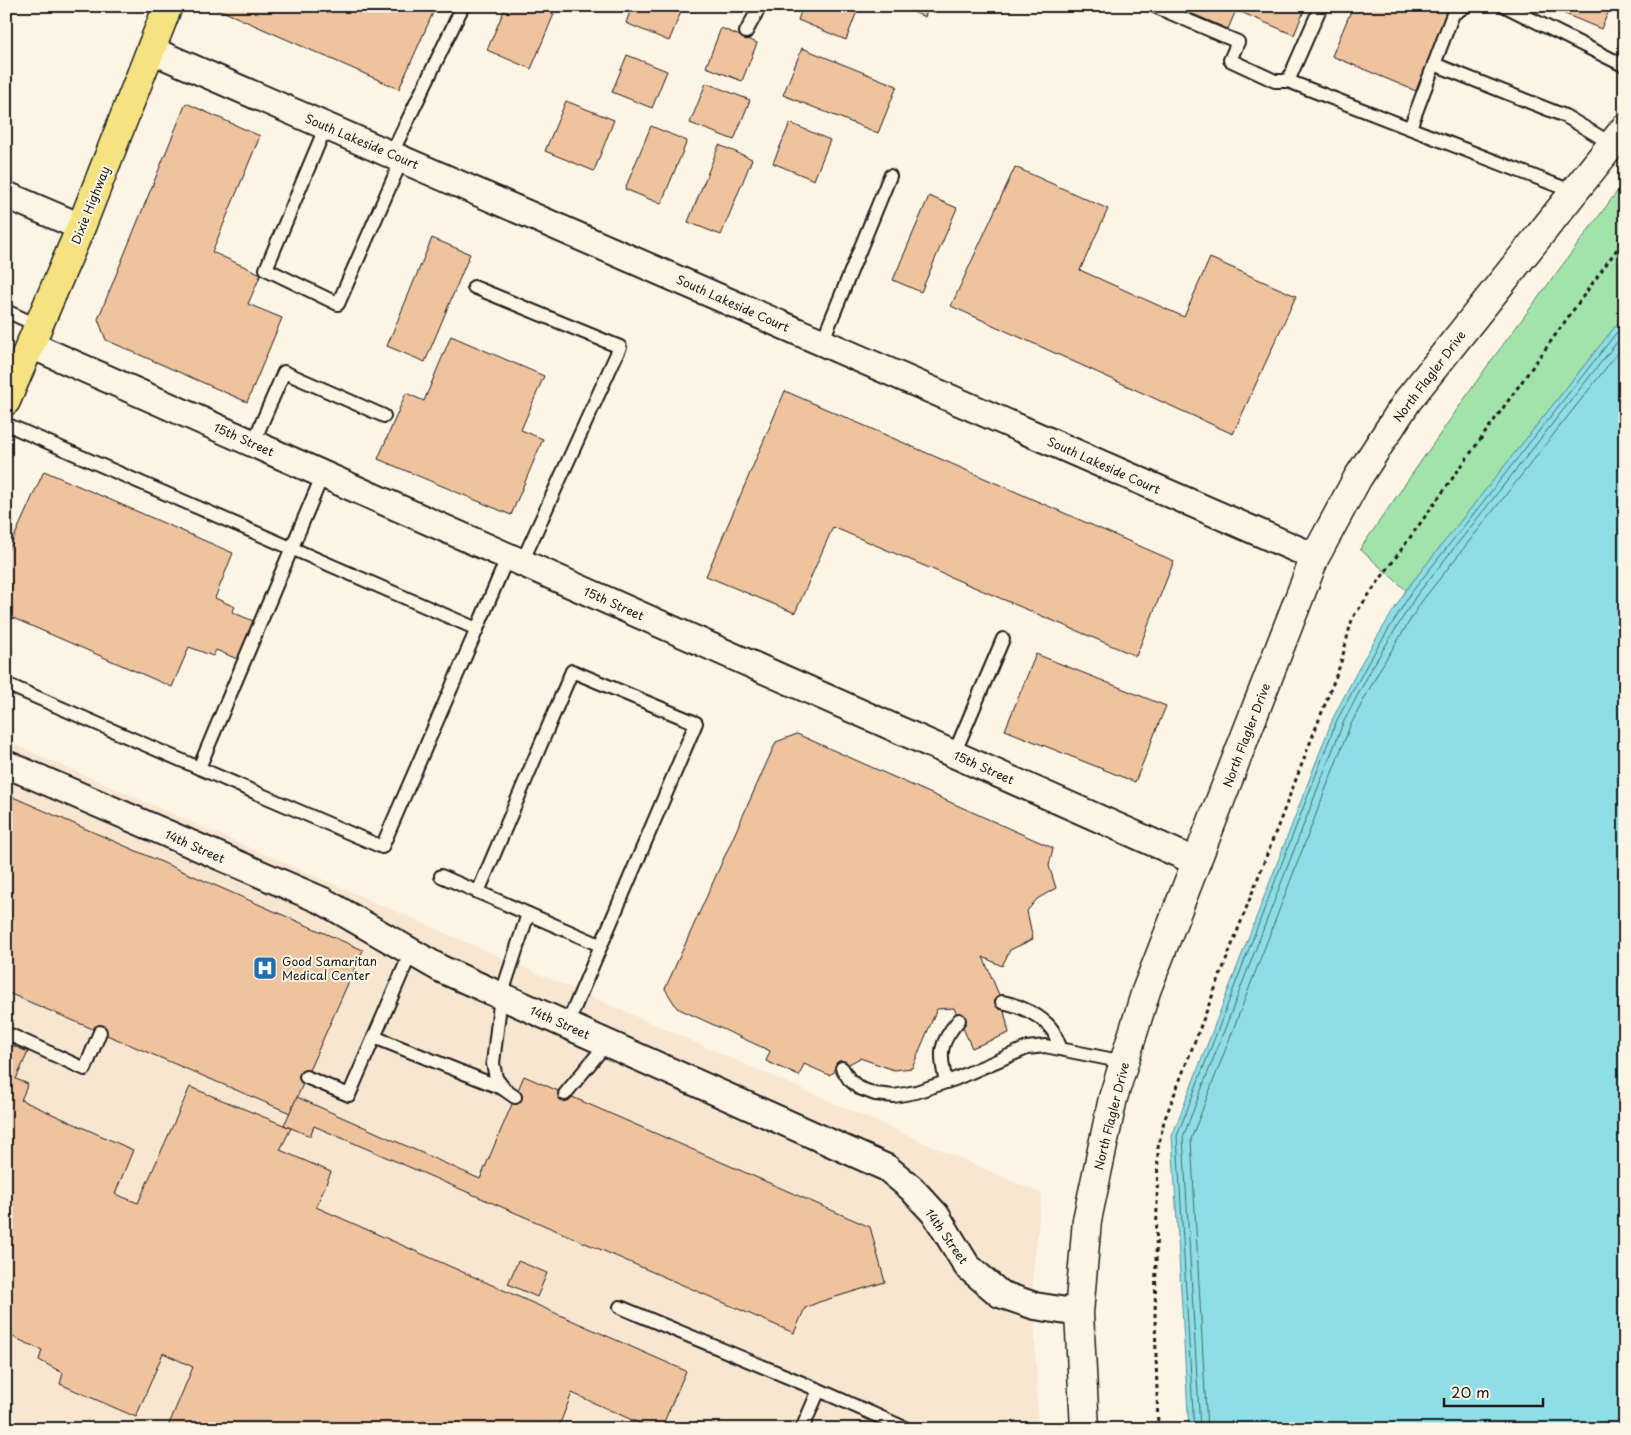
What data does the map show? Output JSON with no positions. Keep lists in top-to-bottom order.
{
  "streets": {
    "main road": ["Dixie Highway"],
    "street": [
      "South Lakeside Court",
      "North Flagler Drive",
      "15th Street",
      "14th Street"
    ]
  },
  "crossings": [
    ["South Lakeside Court", "Dixie Highway"],
    ["South Lakeside Court", "North Flagler Drive"],
    ["Dixie Highway", "15th Street"],
    ["North Flagler Drive", "15th Street"],
    ["North Flagler Drive", "14th Street"]
  ],
  "places": {
    "hospital": ["Good Samaritan Medical Center"]
  },
  "scale_bar": "20 m"
}
